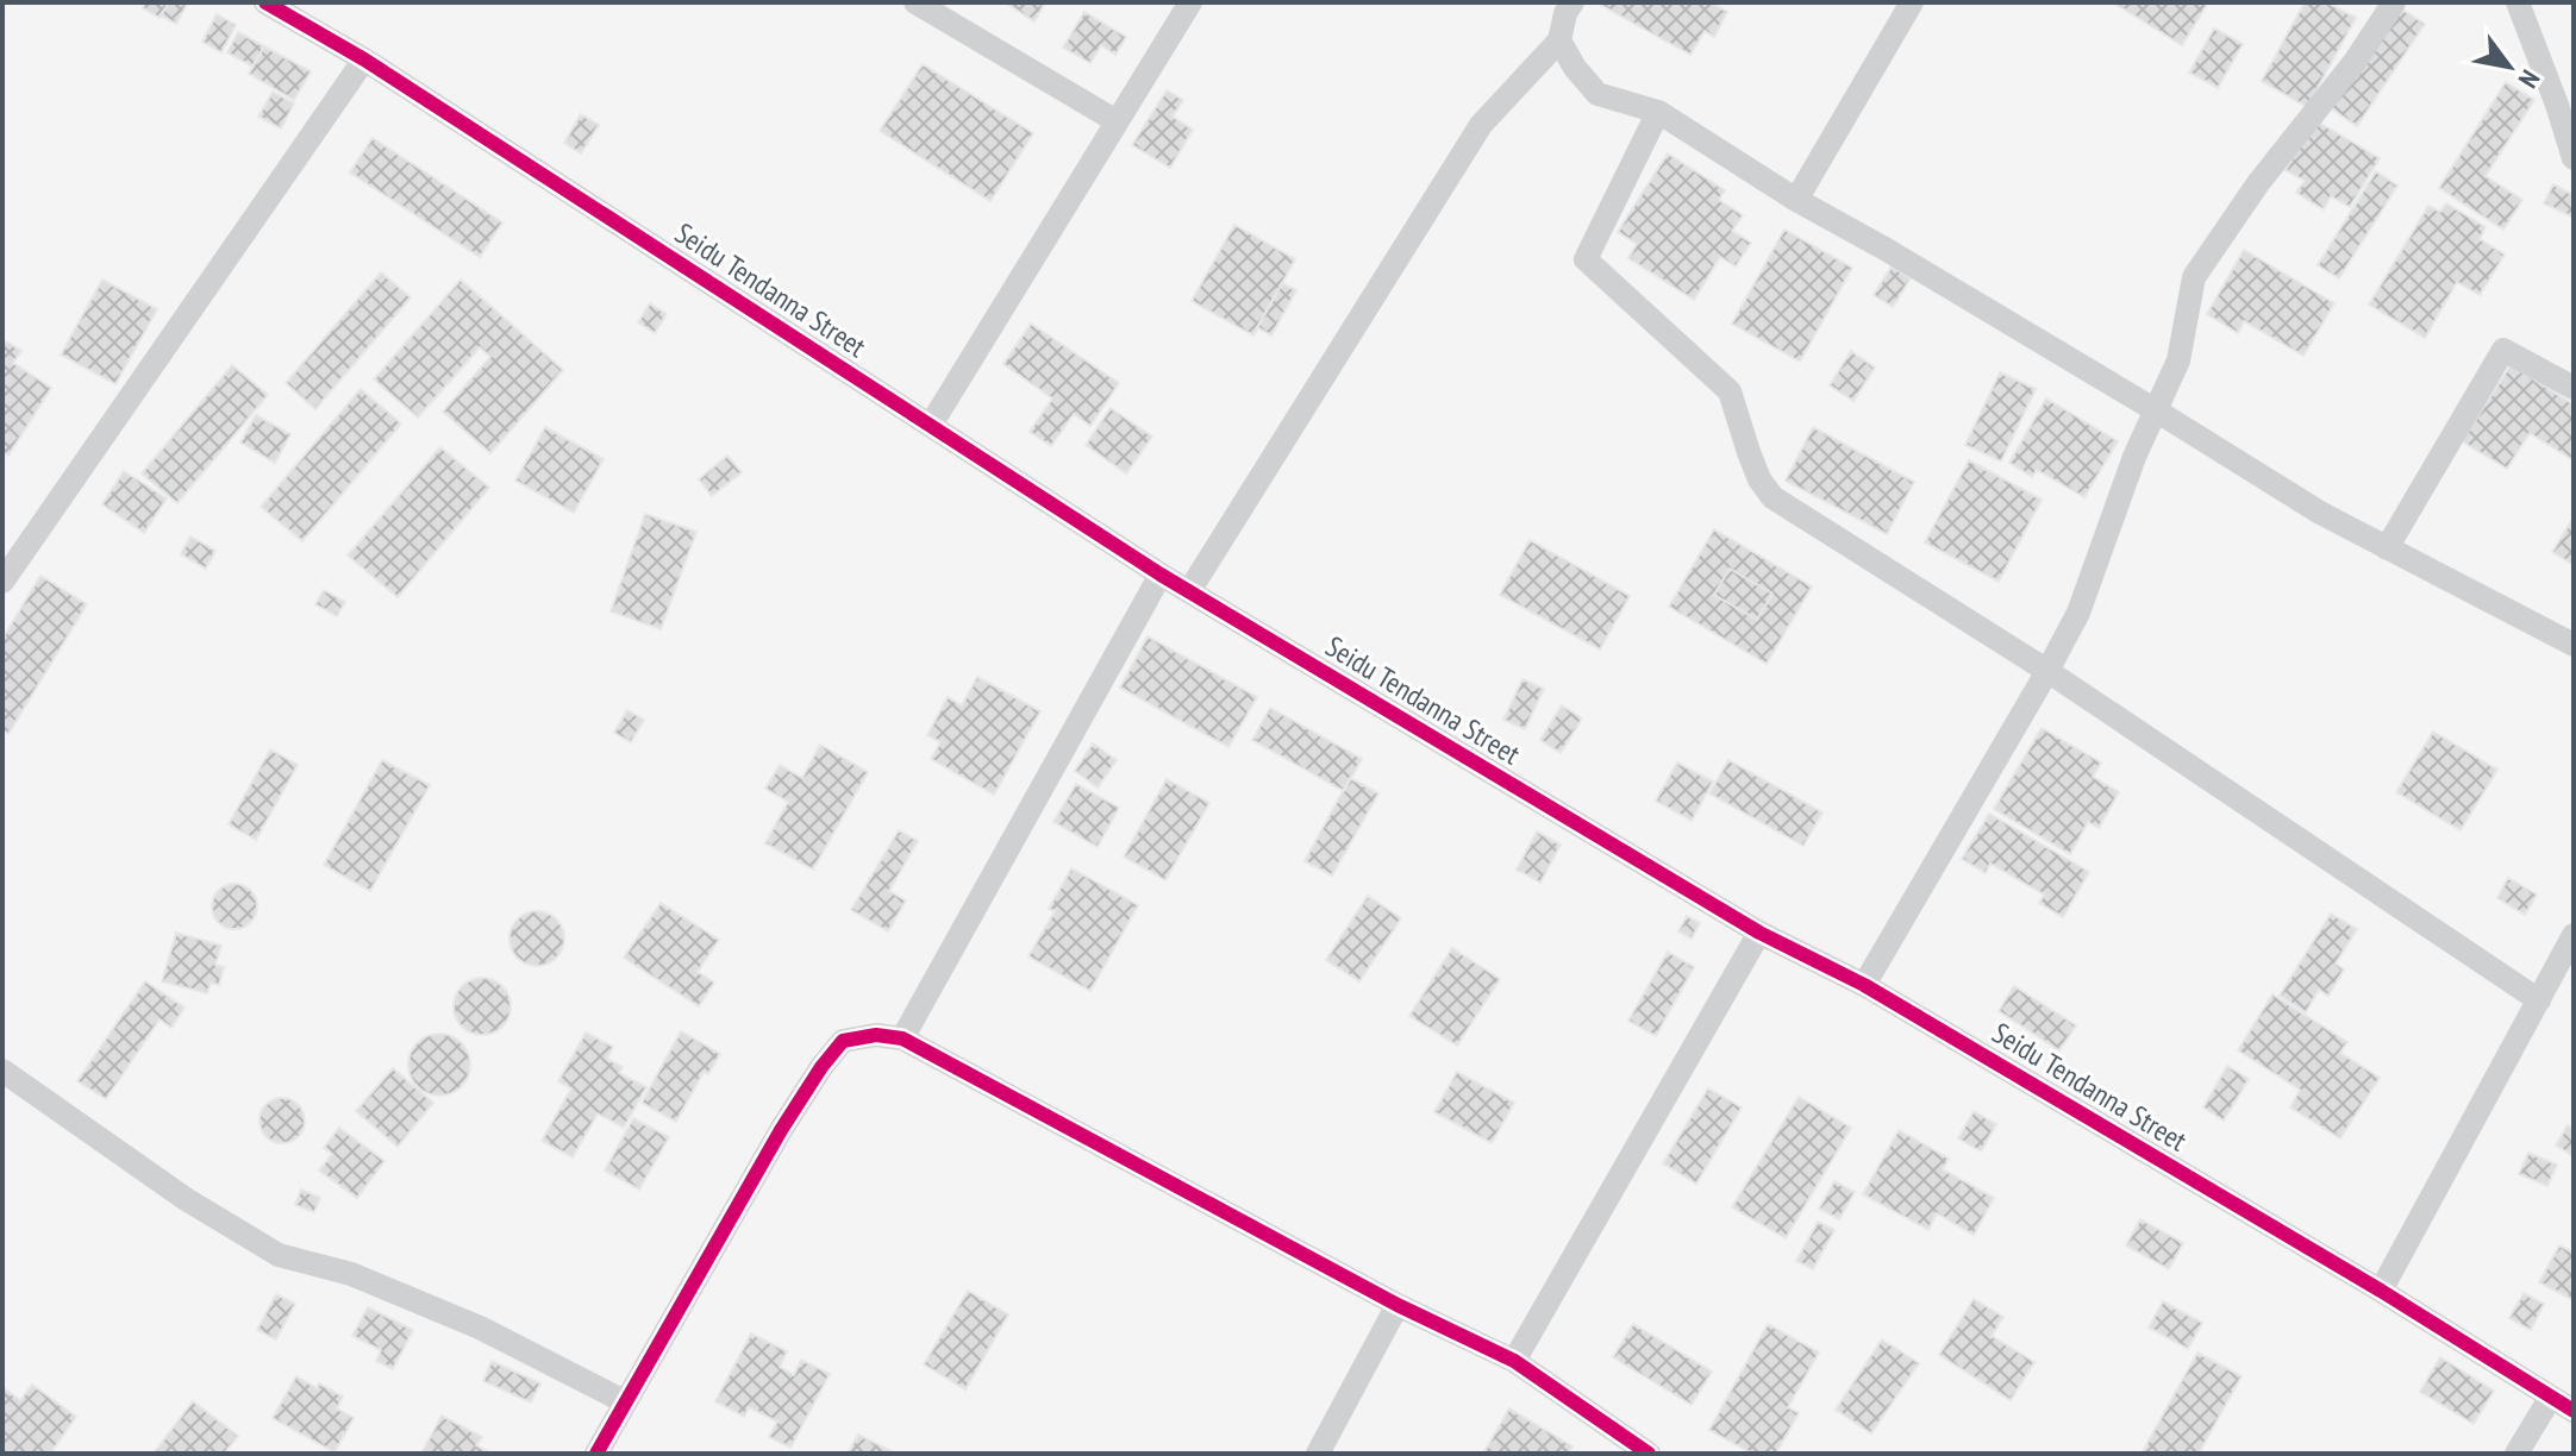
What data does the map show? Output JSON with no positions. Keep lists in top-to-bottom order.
{
  "streets": {
    "street": ["Seidu Tendanna Street"]
  },
  "north": "bottom right"
}
